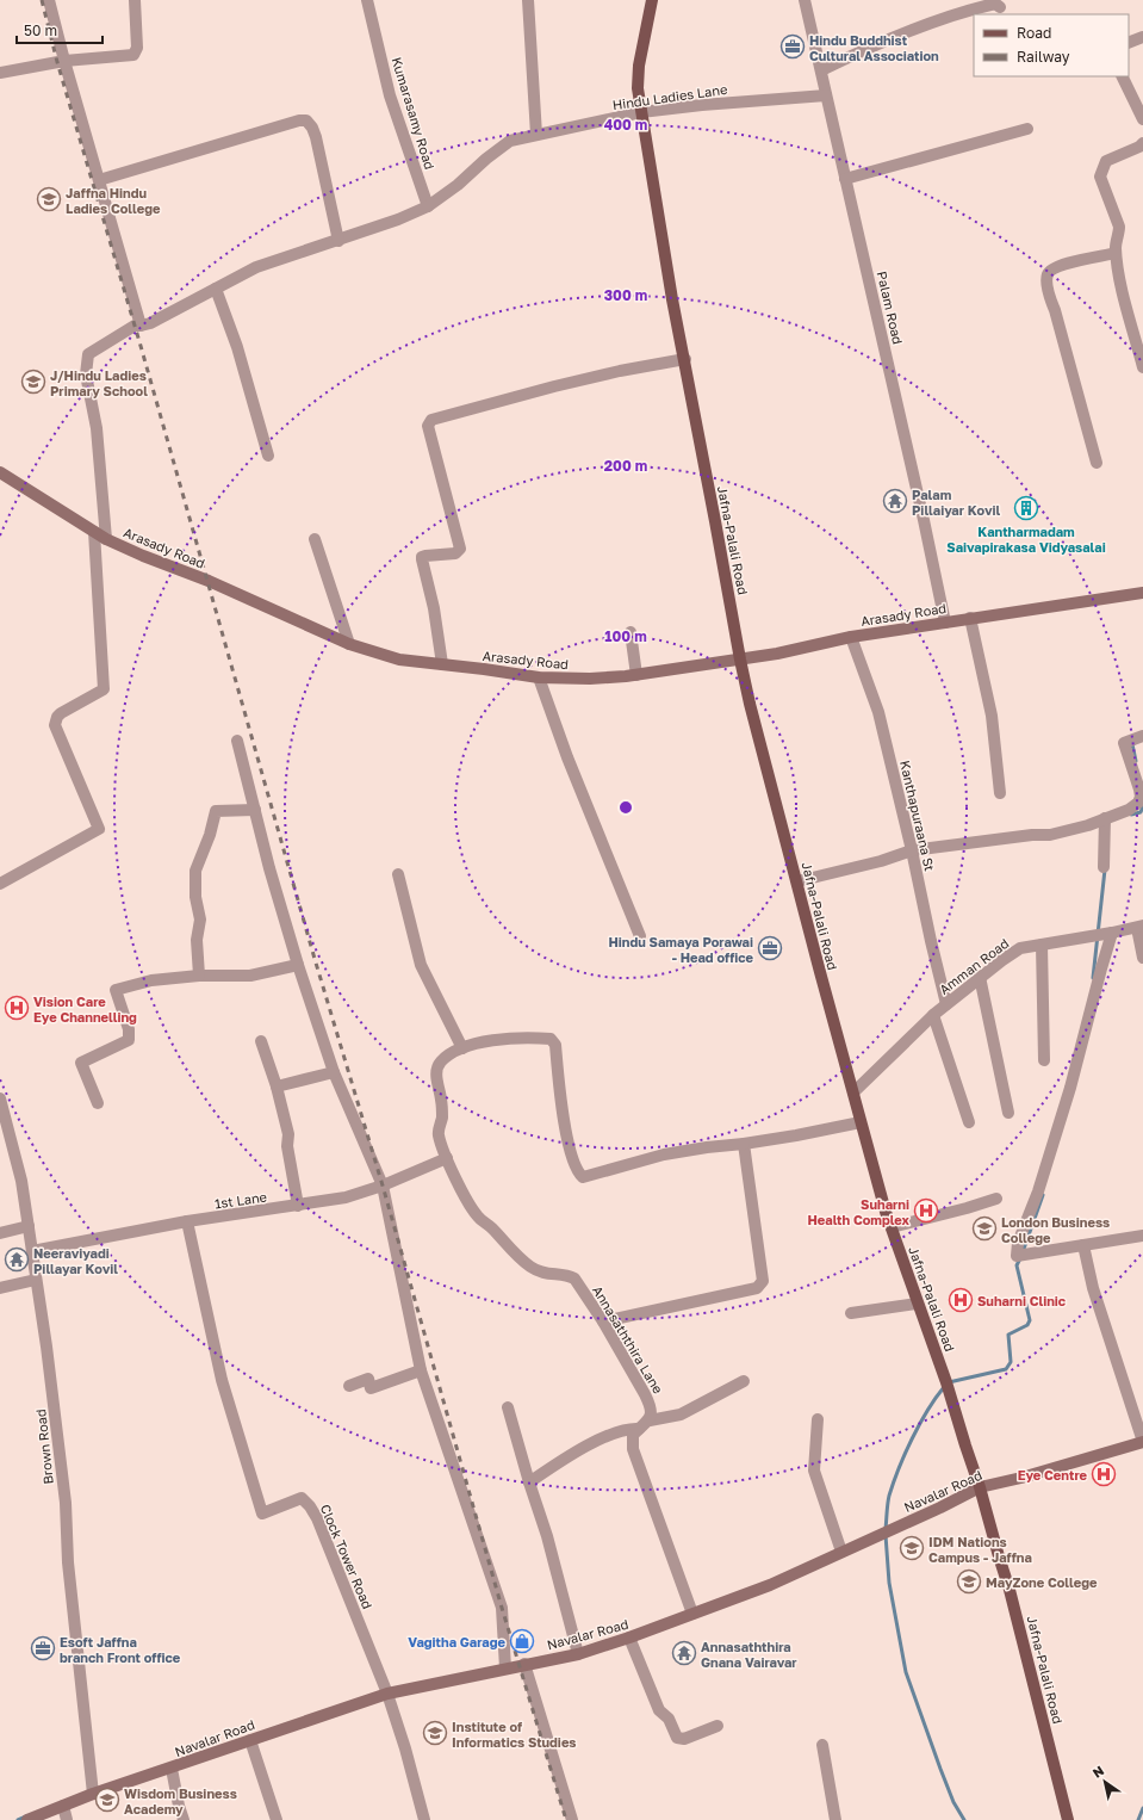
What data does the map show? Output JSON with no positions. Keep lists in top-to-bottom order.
{
  "streets": {
    "main road": ["Jafna-Palali Road", "Arasady Road", "Navalar Road"],
    "street": [
      "Hindu Ladies Lane",
      "Kumarasamy Road",
      "Palam Road",
      "Kanthapuraana St",
      "Amman Road",
      "1st Lane",
      "Annasaththira Lane",
      "Brown Road",
      "Clock Tower Road"
    ]
  },
  "crossings": [
    ["Hindu Ladies Lane", "Kumarasamy Road"],
    ["Hindu Ladies Lane", "Palam Road"],
    ["Hindu Ladies Lane", "Jafna-Palali Road"],
    ["Hindu Ladies Lane", "Arasady Road"],
    ["Palam Road", "Arasady Road"],
    ["Jafna-Palali Road", "Arasady Road"],
    ["Jafna-Palali Road", "Amman Road"],
    ["Jafna-Palali Road", "Navalar Road"],
    ["Arasady Road", "Kanthapuraana St"],
    ["Kanthapuraana St", "Amman Road"],
    ["1st Lane", "Annasaththira Lane"],
    ["1st Lane", "Brown Road"],
    ["1st Lane", "Clock Tower Road"],
    ["Brown Road", "Navalar Road"],
    ["Navalar Road", "Clock Tower Road"]
  ],
  "places": {
    "office": ["Hindu Buddhist Cultural Association", "Hindu Samaya Porawai - Head office", "Esoft Jaffna branch Front office"],
    "school or university": [
      "Jaffna Hindu Ladies College",
      "J/Hindu Ladies Primary School",
      "London Business College",
      "IDM Nations Campus - Jaffna",
      "MayZone College",
      "Institute of Informatics Studies",
      "Wisdom Business Academy"
    ],
    "temple": ["Palam Pillaiyar Kovil", "Neeraviyadi Pillayar Kovil", "Annasaththira Gnana Vairavar"],
    "building": ["Kantharmadam Saivapirakasa Vidyasalai"],
    "hospital": [
      "Vision Care Eye Channelling",
      "Suharni Health Complex",
      "Suharni Clinic",
      "Eye Centre"
    ],
    "shop": ["Vagitha Garage"]
  },
  "legend": ["Road", "Railway"],
  "scale_bar": "50 m",
  "north": "top left",
  "rings": [
    "400 m",
    "300 m",
    "200 m",
    "100 m"
  ]
}
